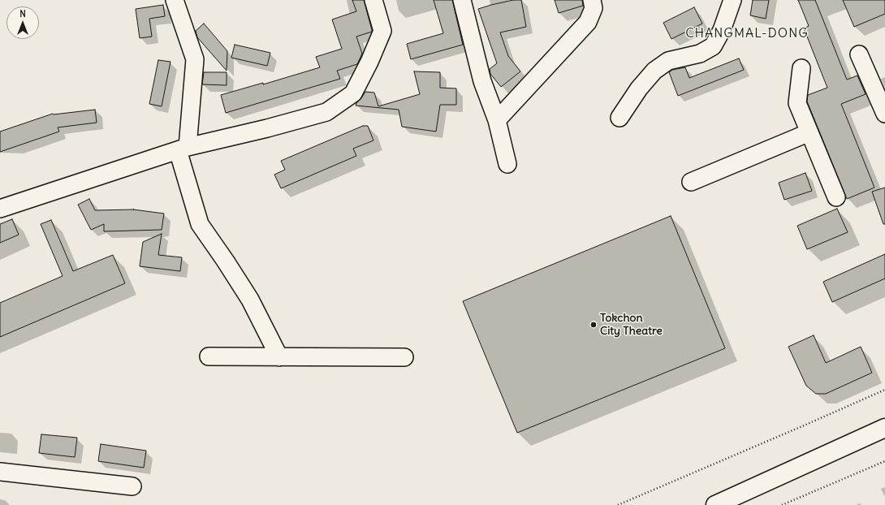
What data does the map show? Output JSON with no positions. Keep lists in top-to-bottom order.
{
  "districts": ["CHANGMAL-DONG"],
  "places": ["Tokchon City Theatre"],
  "north": "top"
}
